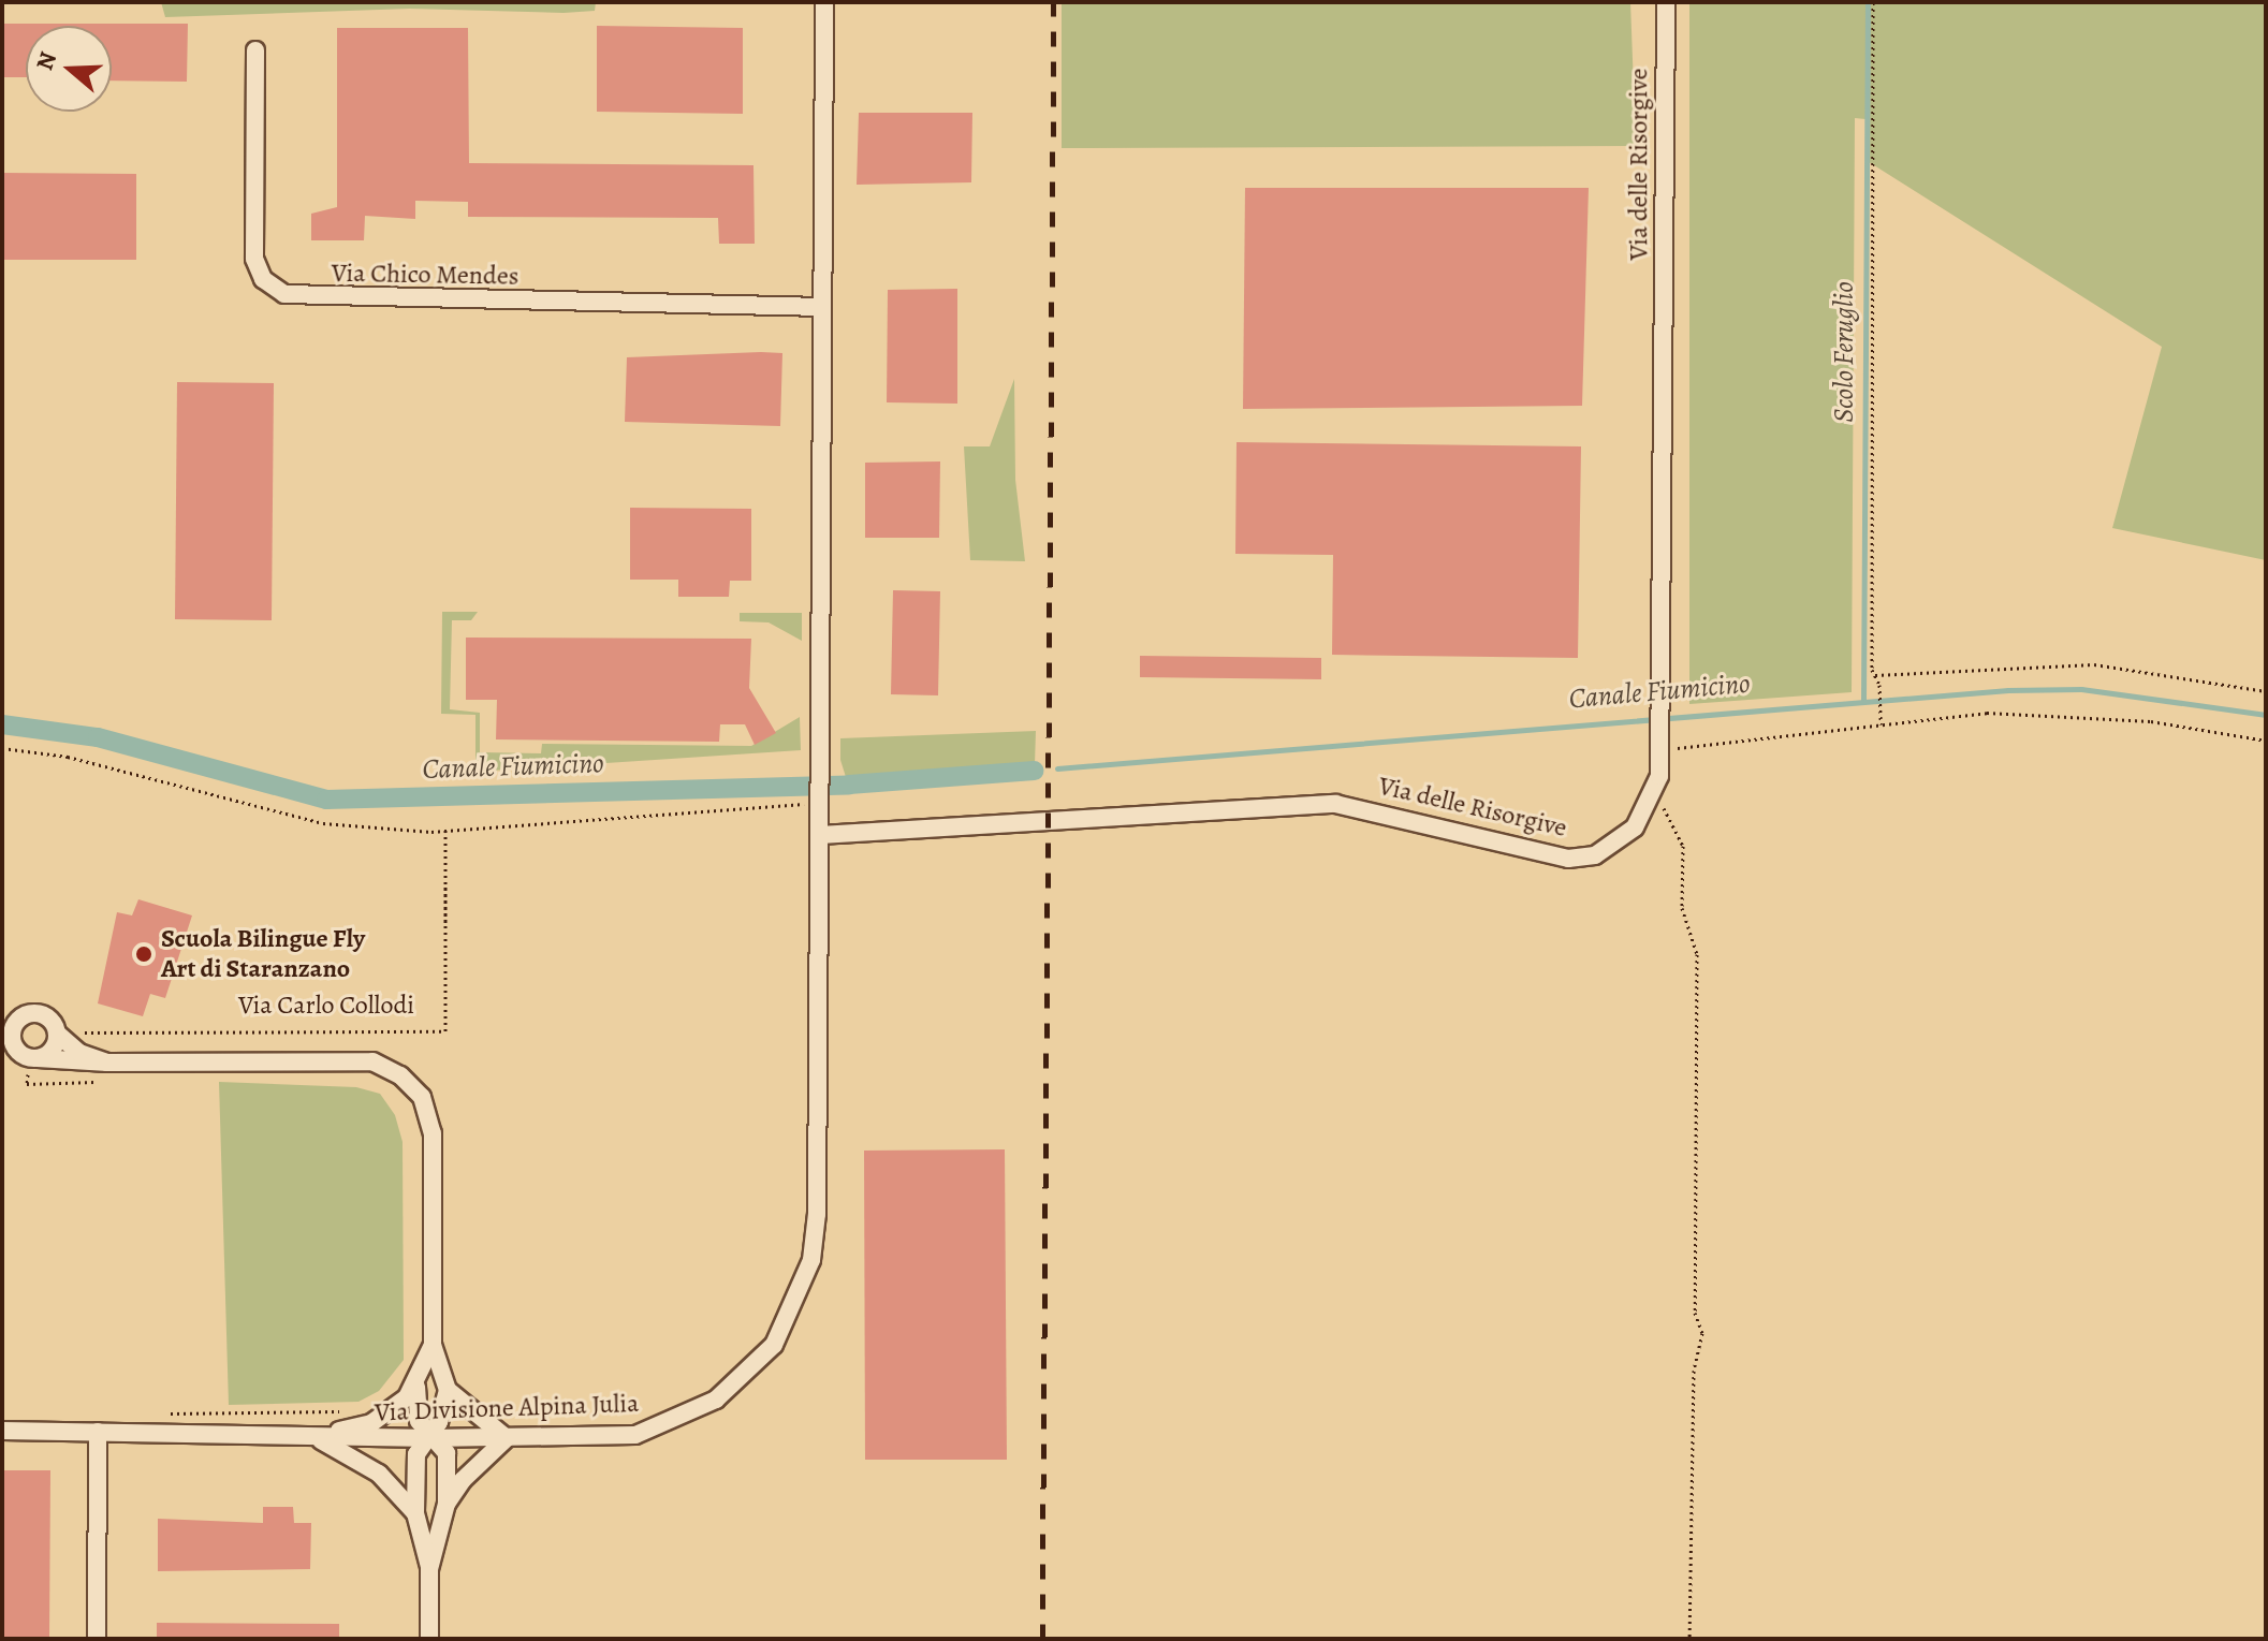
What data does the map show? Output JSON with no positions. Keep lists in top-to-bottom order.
{
  "streets": {
    "street": ["Via delle Risorgive", "Via Chico Mendes", "Via Divisione Alpina Julia"],
    "path": ["Via Carlo Collodi"]
  },
  "crossings": [
    ["Via delle Risorgive", "Via Divisione Alpina Julia"]
  ],
  "water": ["Scolo Feruglio", "Canale Fiumicino"],
  "places": ["Scuola Bilingue Fly Art di Staranzano"],
  "north": "left"
}
